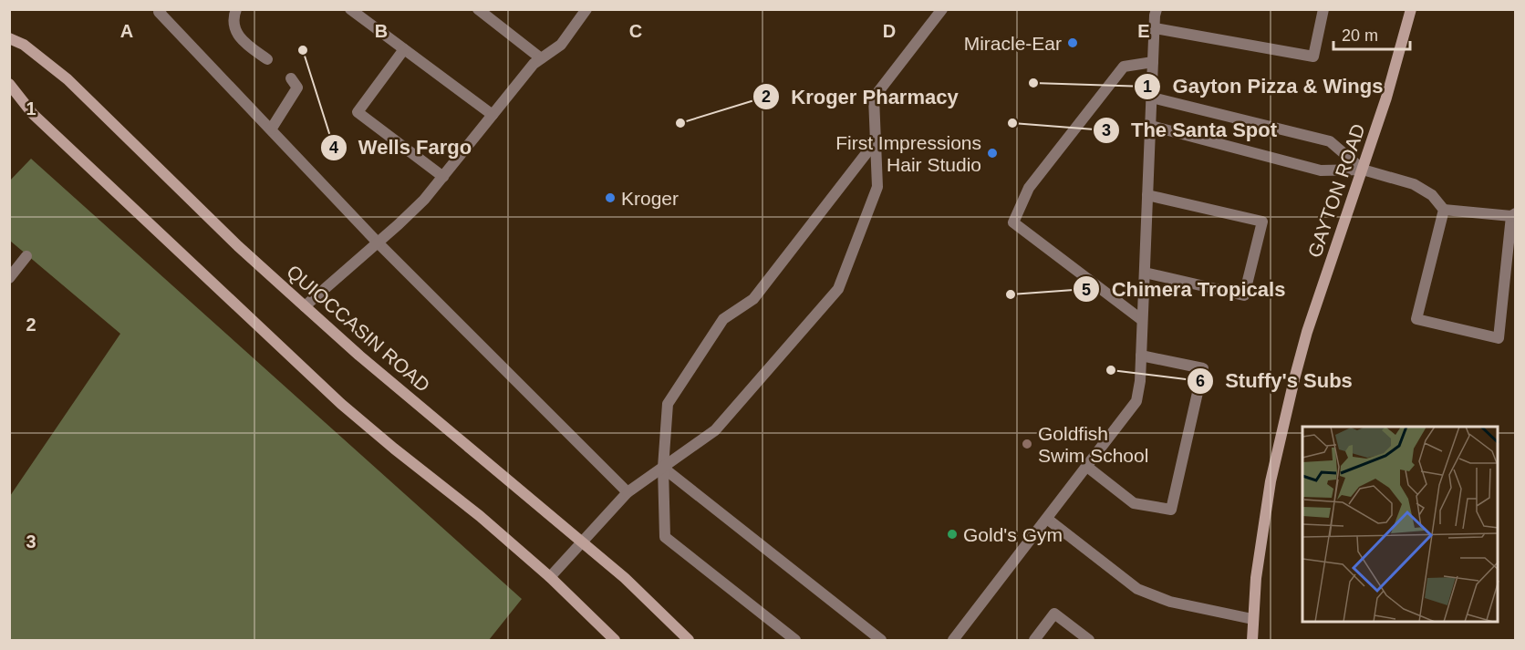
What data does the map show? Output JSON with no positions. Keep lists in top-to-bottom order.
{
  "streets": {
    "main road": ["GAYTON ROAD", "QUIOCCASIN ROAD"]
  },
  "places": [
    "Miracle-Ear",
    "Wells Fargo",
    "Gayton Pizza & Wings",
    "Kroger Pharmacy",
    "The Santa Spot",
    "First Impressions Hair Studio",
    "Kroger",
    "Chimera Tropicals",
    "Stuffy's Subs",
    "Goldfish Swim School",
    "Gold's Gym"
  ],
  "scale_bar": "20 m",
  "grid": {
    "columns": [
      "A",
      "B",
      "C",
      "D",
      "E"
    ],
    "rows": ["1", "2", "3"]
  }
}
